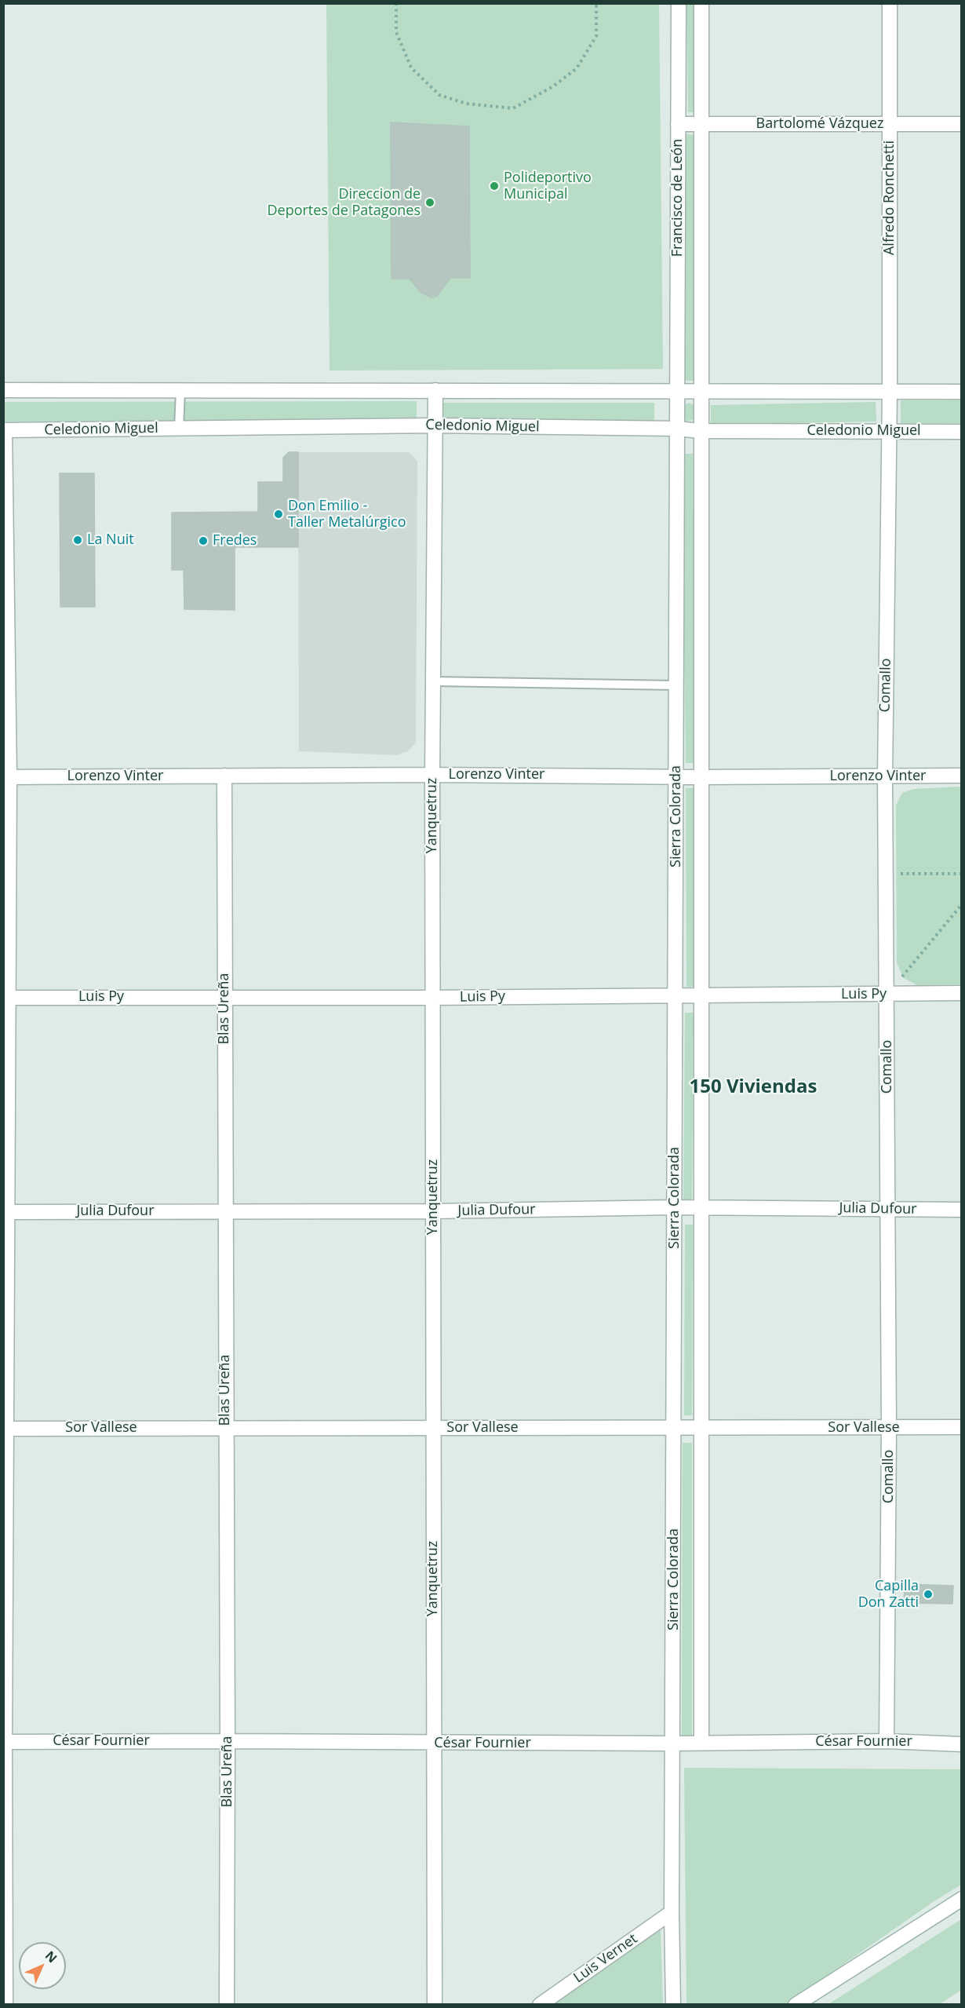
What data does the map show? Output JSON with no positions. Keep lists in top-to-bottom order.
{
  "streets": {
    "street": [
      "Bartolomé Vázquez",
      "Francisco de León",
      "Alfredo Ronchetti",
      "Celedonio Miguel",
      "Comallo",
      "Lorenzo Vinter",
      "Yanquetruz",
      "Sierra Colorada",
      "Luis Py",
      "Blas Ureña",
      "Julia Dufour",
      "Sor Vallese",
      "César Fournier",
      "Luis Vernet"
    ]
  },
  "crossings": [
    ["Bartolomé Vázquez", "Francisco de León"],
    ["Bartolomé Vázquez", "Alfredo Ronchetti"],
    ["Francisco de León", "Sierra Colorada"],
    ["Alfredo Ronchetti", "Comallo"],
    ["Celedonio Miguel", "Comallo"],
    ["Celedonio Miguel", "Yanquetruz"],
    ["Celedonio Miguel", "Sierra Colorada"],
    ["Comallo", "Lorenzo Vinter"],
    ["Comallo", "Luis Py"],
    ["Comallo", "Julia Dufour"],
    ["Comallo", "Sor Vallese"],
    ["Comallo", "César Fournier"],
    ["Lorenzo Vinter", "Yanquetruz"],
    ["Lorenzo Vinter", "Sierra Colorada"],
    ["Lorenzo Vinter", "Blas Ureña"],
    ["Yanquetruz", "Luis Py"],
    ["Yanquetruz", "Julia Dufour"],
    ["Yanquetruz", "Sor Vallese"],
    ["Yanquetruz", "César Fournier"],
    ["Sierra Colorada", "Luis Py"],
    ["Sierra Colorada", "Julia Dufour"],
    ["Sierra Colorada", "Sor Vallese"],
    ["Sierra Colorada", "César Fournier"],
    ["Sierra Colorada", "Luis Vernet"],
    ["Luis Py", "Blas Ureña"],
    ["Blas Ureña", "Julia Dufour"],
    ["Blas Ureña", "Sor Vallese"],
    ["Blas Ureña", "César Fournier"]
  ],
  "districts": ["150 Viviendas"],
  "places": [
    "Polideportivo Municipal",
    "Direccion de Deportes de Patagones",
    "Don Emilio - Taller Metalúrgico",
    "La Nuit",
    "Fredes",
    "Capilla Don Zatti"
  ],
  "north": "top right"
}
